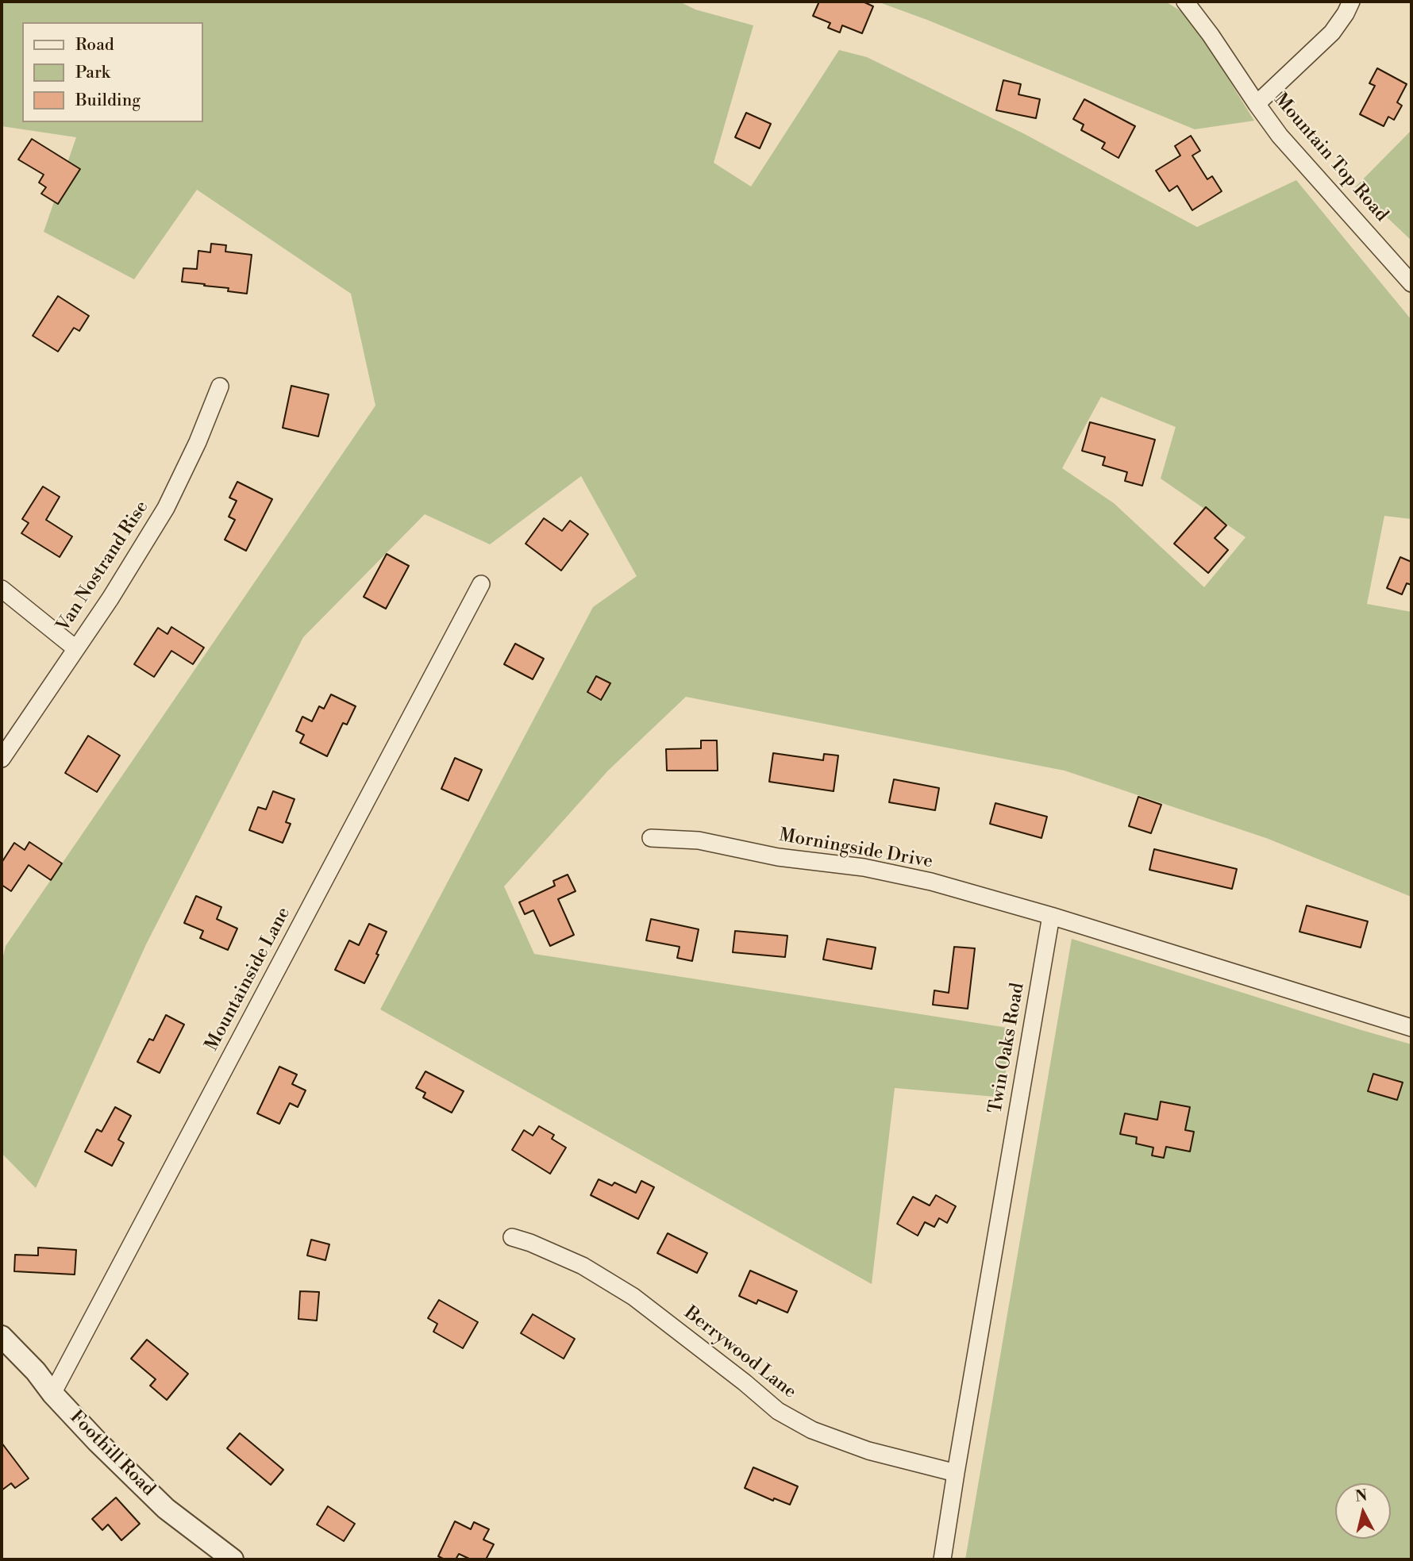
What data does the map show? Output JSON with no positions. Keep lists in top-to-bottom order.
{
  "streets": {
    "street": [
      "Mountain Top Road",
      "Van Nostrand Rise",
      "Morningside Drive",
      "Mountainside Lane",
      "Twin Oaks Road",
      "Berrywood Lane",
      "Foothill Road"
    ]
  },
  "crossings": [
    ["Morningside Drive", "Twin Oaks Road"],
    ["Mountainside Lane", "Foothill Road"],
    ["Twin Oaks Road", "Berrywood Lane"]
  ],
  "legend": ["Road", "Park", "Building"],
  "north": "top"
}
